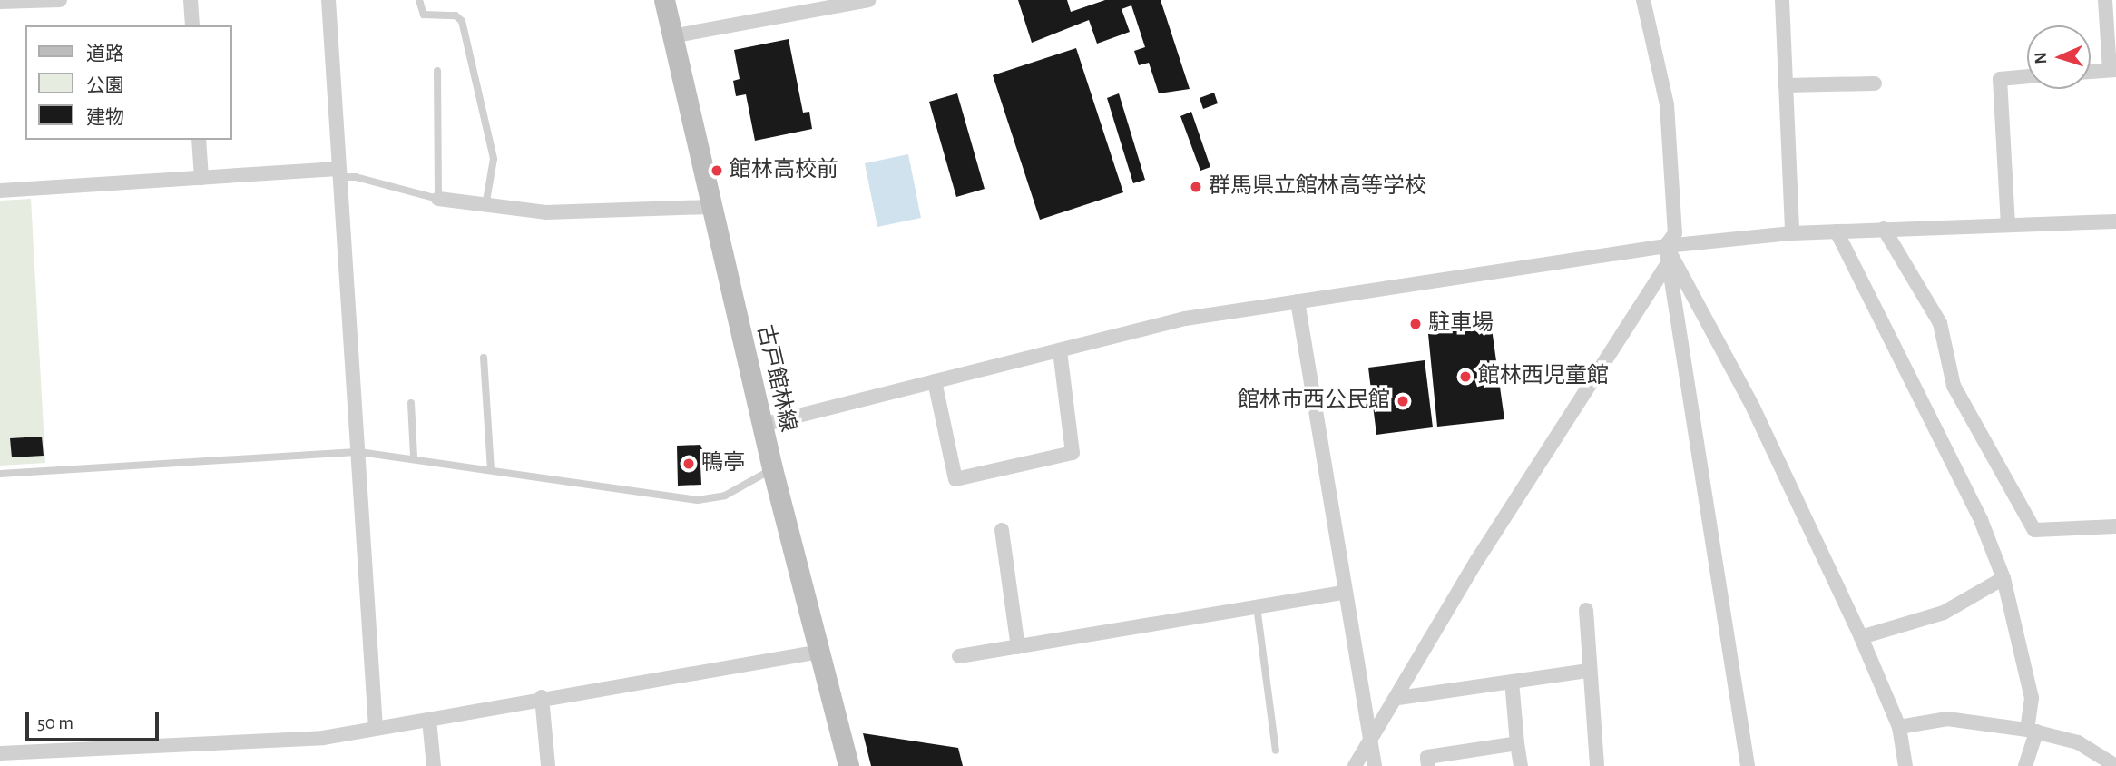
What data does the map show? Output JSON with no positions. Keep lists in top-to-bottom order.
{
  "streets": {
    "main road": ["古戸館林線"]
  },
  "places": [
    "館林高校前",
    "群馬県立館林高等学校",
    "駐車場",
    "館林西児童館",
    "館林市西公民館",
    "鴨亭"
  ],
  "legend": ["道路", "公園", "建物"],
  "scale_bar": "50 m",
  "north": "left"
}
